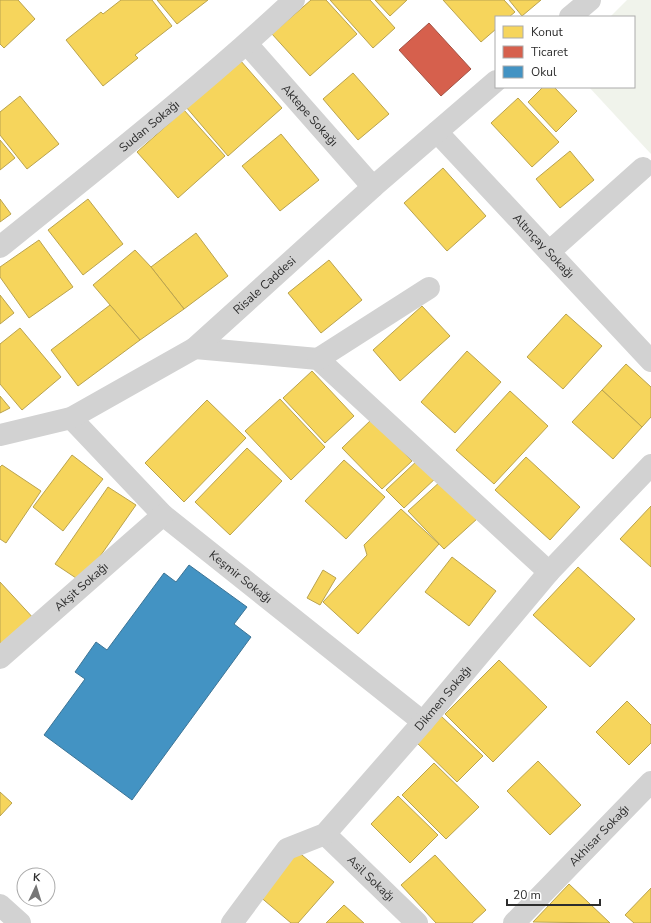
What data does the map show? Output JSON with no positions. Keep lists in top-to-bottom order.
{
  "streets": {
    "street": [
      "Aktepe Sokağı",
      "Sudan Sokağı",
      "Altınçay Sokağı",
      "Risale Caddesi",
      "Keşmir Sokağı",
      "Akşit Sokağı",
      "Dikmen Sokağı",
      "Akhisar Sokağı",
      "Asil Sokağı"
    ]
  },
  "crossings": [
    ["Aktepe Sokağı", "Sudan Sokağı"],
    ["Aktepe Sokağı", "Risale Caddesi"],
    ["Altınçay Sokağı", "Risale Caddesi"],
    ["Risale Caddesi", "Keşmir Sokağı"],
    ["Keşmir Sokağı", "Akşit Sokağı"],
    ["Keşmir Sokağı", "Dikmen Sokağı"],
    ["Dikmen Sokağı", "Asil Sokağı"]
  ],
  "legend": ["Konut", "Ticaret", "Okul"],
  "scale_bar": "20 m",
  "north": "top"
}
